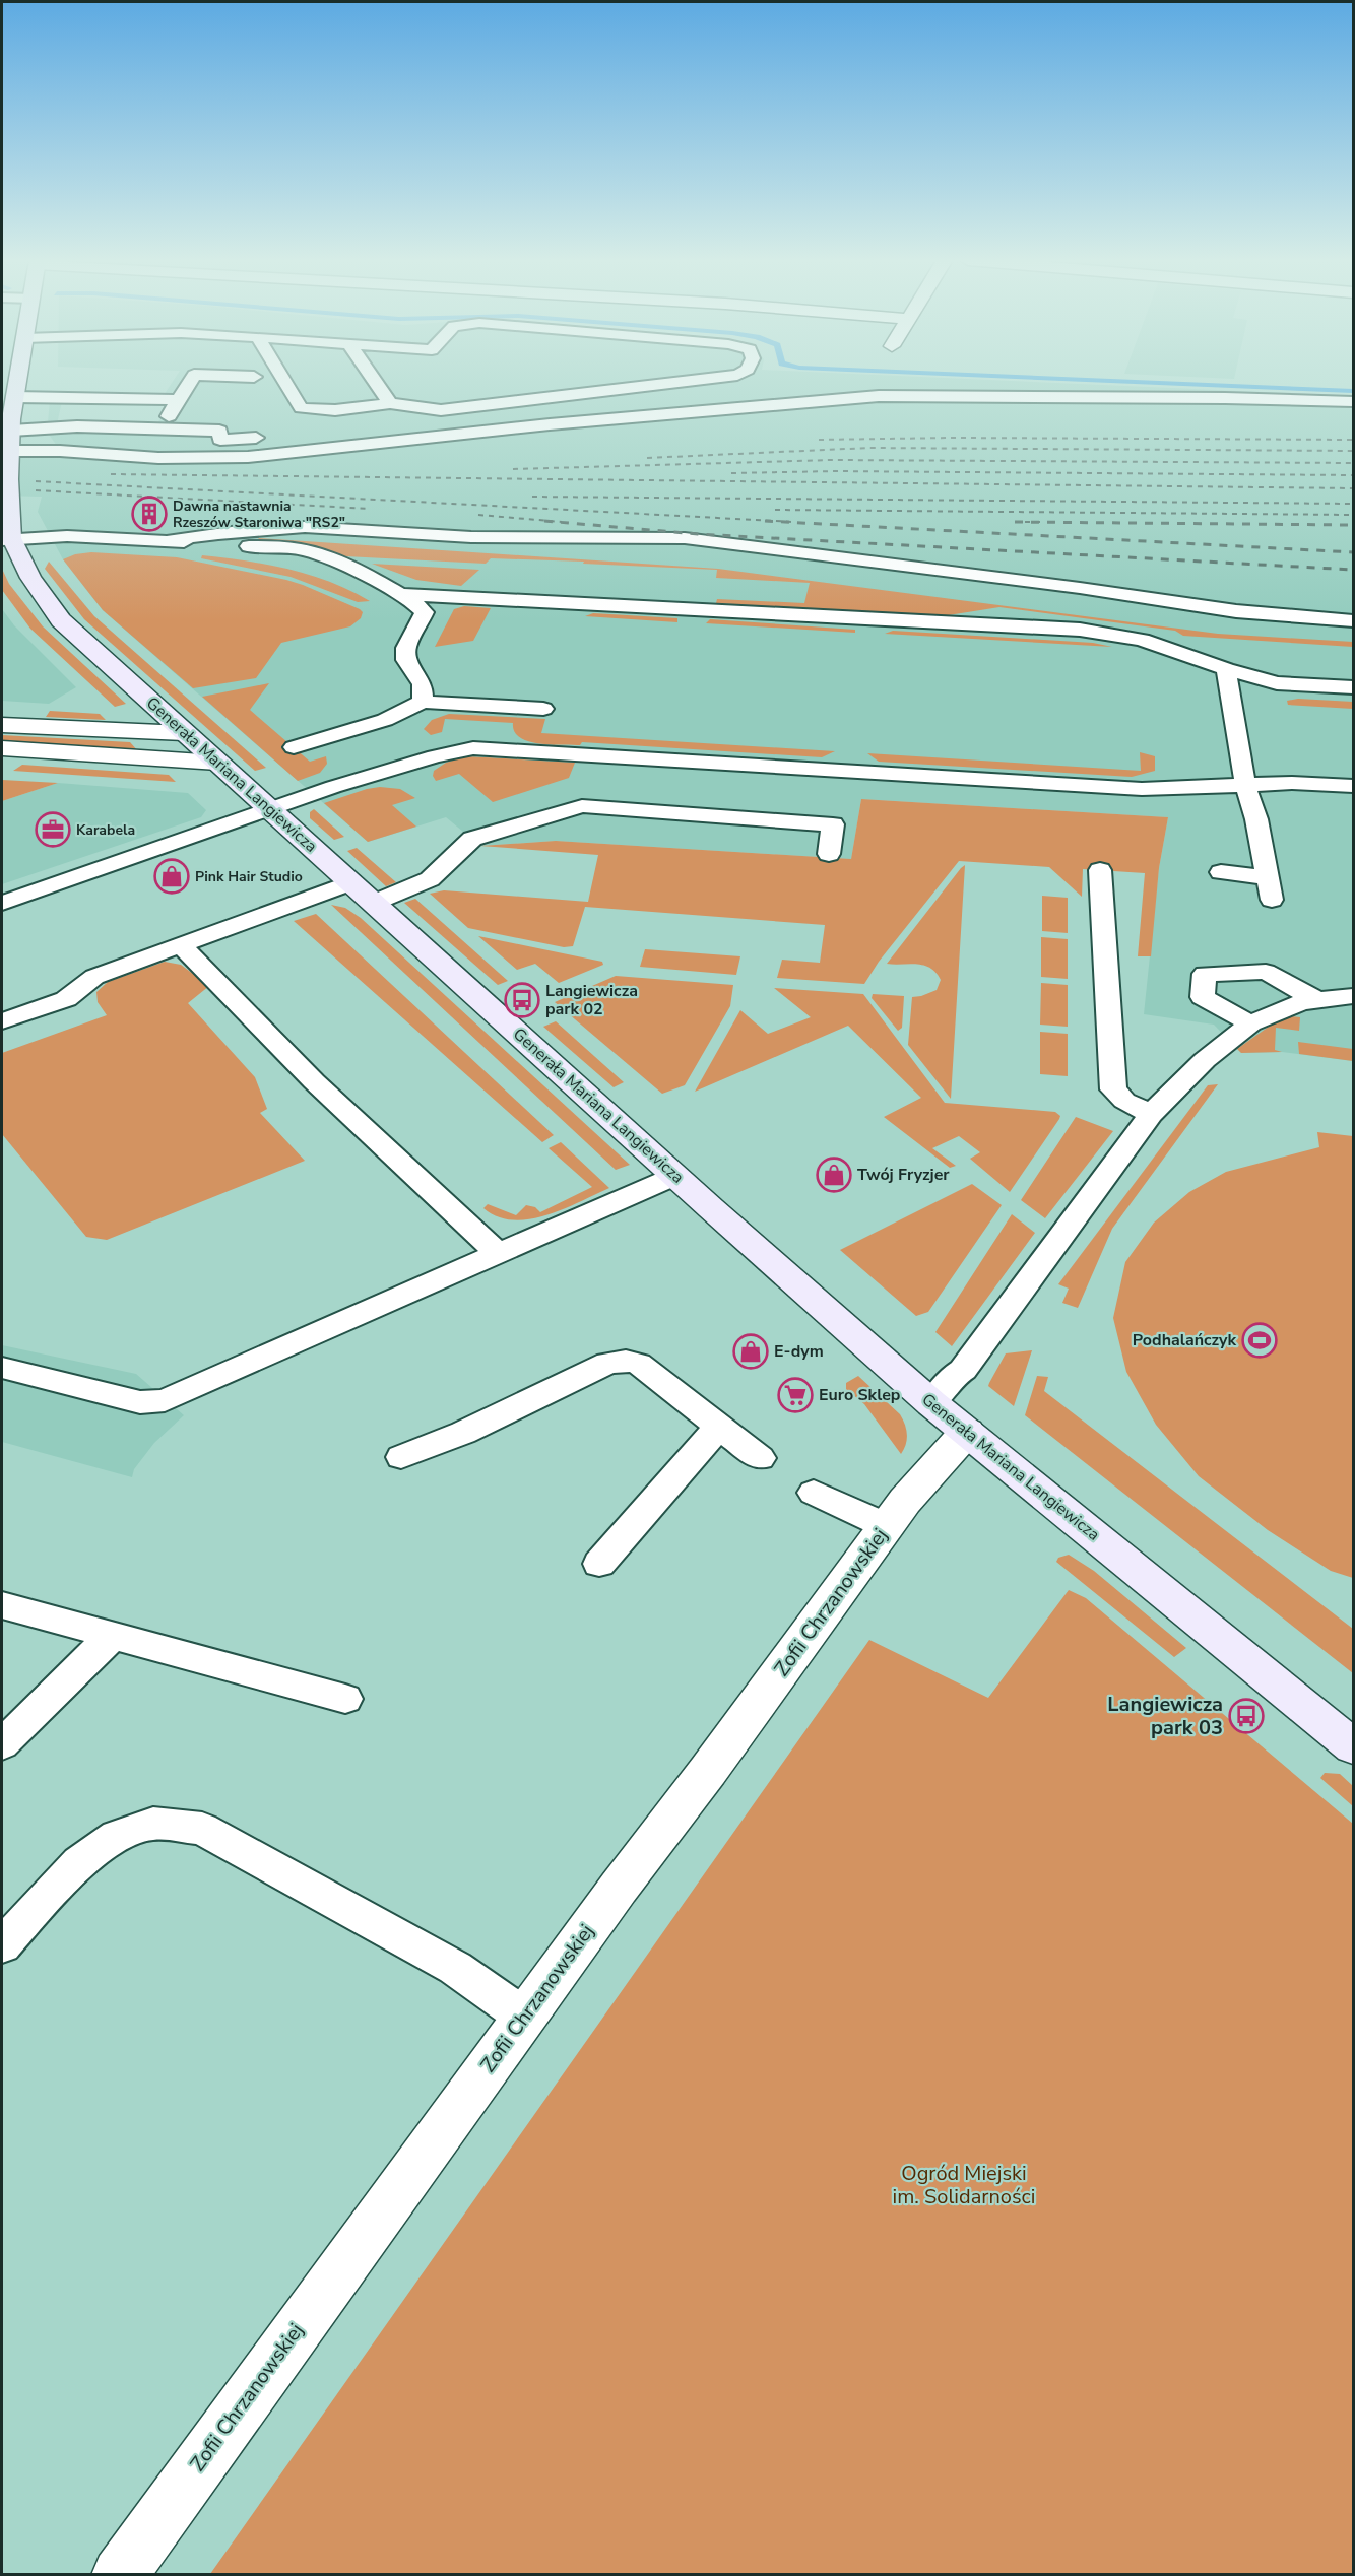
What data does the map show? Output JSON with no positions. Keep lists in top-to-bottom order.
{
  "streets": {
    "street": ["Generała Mariana Langiewicza", "Zofii Chrzanowskiej"]
  },
  "crossings": [
    ["Generała Mariana Langiewicza", "Zofii Chrzanowskiej"]
  ],
  "parks": ["Ogród Miejski im. Solidarności"],
  "places": {
    "building": ["Dawna nastawnia Rzeszów Staroniwa \"RS2\""],
    "office": ["Karabela"],
    "shop": ["Pink Hair Studio", "Twój Fryzjer", "E-dym"],
    "bus stop": ["Langiewicza park 02", "Langiewicza park 03"],
    "sports": ["Podhalańczyk"],
    "supermarket": ["Euro Sklep"]
  }
}
